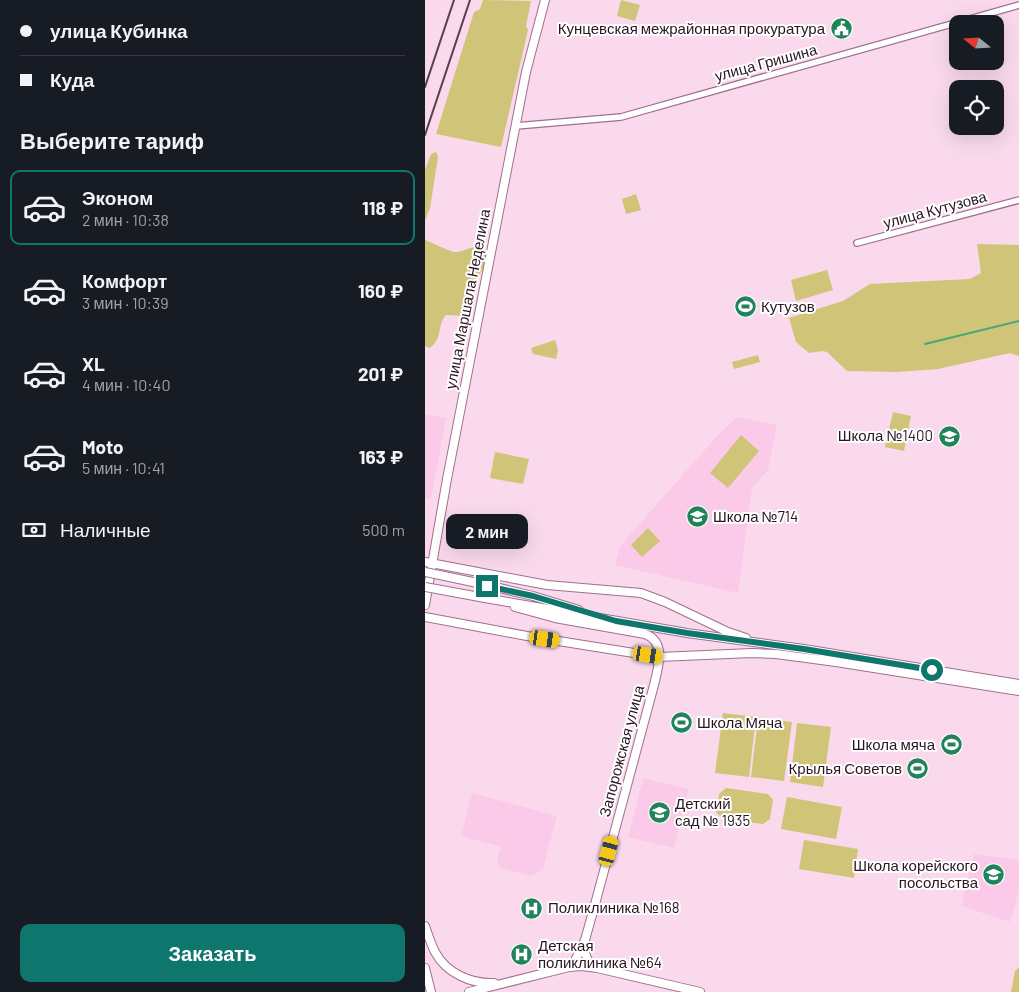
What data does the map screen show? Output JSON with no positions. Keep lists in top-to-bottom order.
{
  "streets": {
    "street": [
      "улица Гришина",
      "улица Кутузова",
      "улица Маршала Неделина",
      "Запорожская улица"
    ]
  },
  "crossings": [
    ["улица Гришина", "улица Маршала Неделина"]
  ],
  "places": {
    "public building": ["Кунцевская межрайонная прокуратура"],
    "sports": [
      "Кутузов",
      "Школа Мяча",
      "Школа мяча",
      "Крылья Советов"
    ],
    "school or university": [
      "Школа №1400",
      "Школа №714",
      "Детский сад № 1935",
      "Школа корейского посольства"
    ],
    "hospital": ["Поликлиника №168", "Детская поликлиника №64"]
  },
  "north": "left",
  "page": {
    "banner": ["улица Кубинка", "Куда"],
    "heading": "Выберите тариф",
    "list": [
      {
        "name": "Эконом",
        "note": "2 мин · 10:38",
        "value": "118 ₽"
      },
      {
        "name": "Комфорт",
        "note": "3 мин · 10:39",
        "value": "160 ₽"
      },
      {
        "name": "XL",
        "note": "4 мин · 10:40",
        "value": "201 ₽"
      },
      {
        "name": "Moto",
        "note": "5 мин · 10:41",
        "value": "163 ₽"
      }
    ],
    "pay": ["Наличные", "500 m"],
    "bubble": "2 мин",
    "buttons": "Заказать"
  }
}
